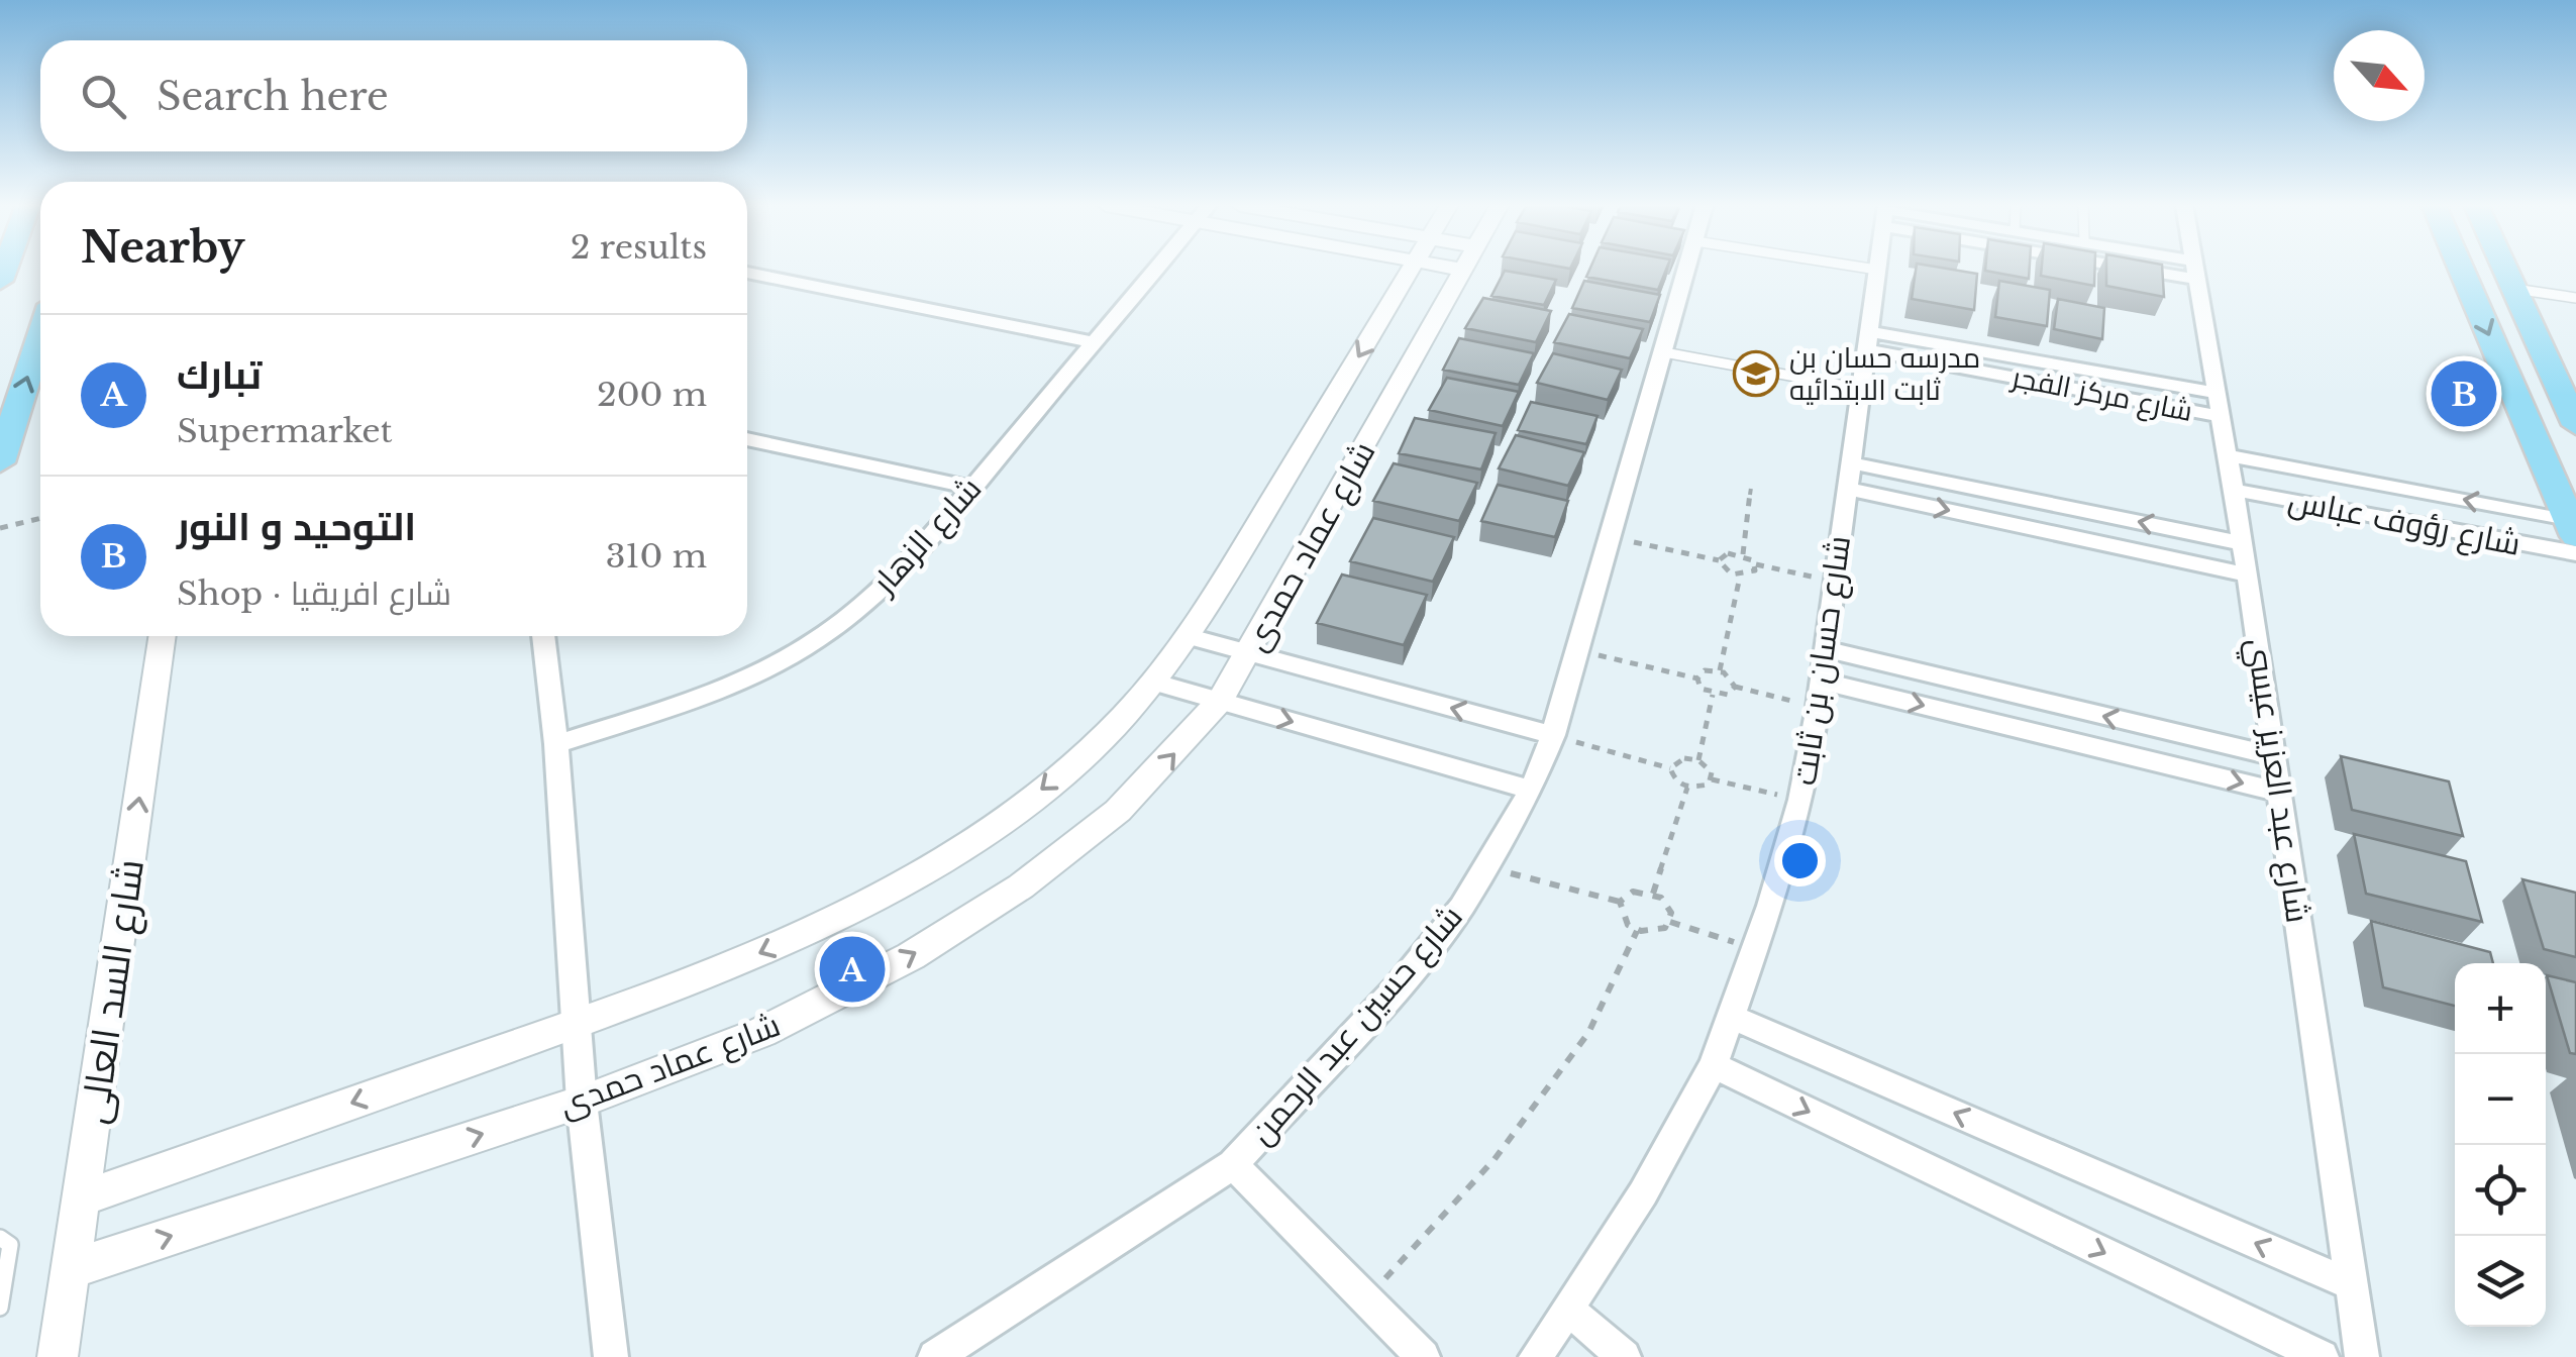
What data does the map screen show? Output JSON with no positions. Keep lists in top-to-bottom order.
{
  "streets": {
    "street": [
      "شارع مركز الفجر",
      "شارع رؤوف عباس",
      "شارع الزهار",
      "شارع عماد حمدى",
      "شارع حسان بن ثابت",
      "شارع عبد العزيز عيسي",
      "شارع السد العالى",
      "شارع حسين عبد الرحمن"
    ]
  },
  "crossings": [
    ["شارع مركز الفجر", "شارع حسان بن ثابت"],
    ["شارع مركز الفجر", "شارع عبد العزيز عيسي"],
    ["شارع رؤوف عباس", "شارع عبد العزيز عيسي"],
    ["شارع عماد حمدى", "شارع السد العالى"]
  ],
  "one_way": ["شارع السد العالى"],
  "places": {
    "school or university": ["مدرسه حسان بن ثابت الابتدائيه"]
  },
  "north": "bottom right",
  "page": {
    "search": "Search here",
    "heading": ["Nearby", "2 results"],
    "list": [
      {
        "mark": "A",
        "name": "تبارك",
        "note": "Supermarket",
        "value": "200 m"
      },
      {
        "mark": "B",
        "name": "التوحيد و النور",
        "note": "Shop · شارع افريقيا",
        "value": "310 m"
      }
    ],
    "pins": ["B", "A"],
    "map_buttons": ["+", "−"]
  }
}
